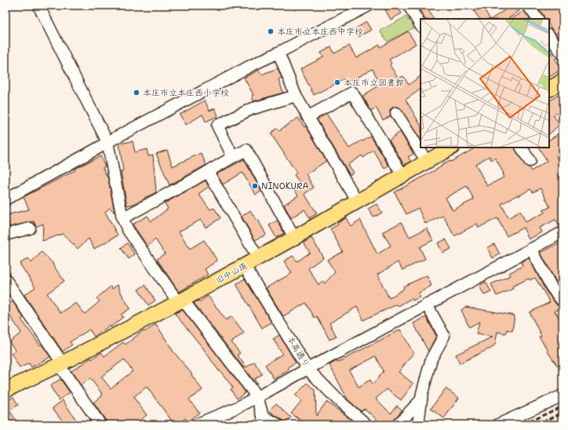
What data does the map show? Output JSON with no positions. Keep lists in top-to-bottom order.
{
  "streets": {
    "main road": ["旧中山道"],
    "street": ["本高通り"]
  },
  "crossings": [
    ["旧中山道", "本高通り"]
  ],
  "places": [
    "本庄市立本庄西中学校",
    "本庄市立図書館",
    "本庄市立本庄西小学校",
    "NINOKURA"
  ]
}
